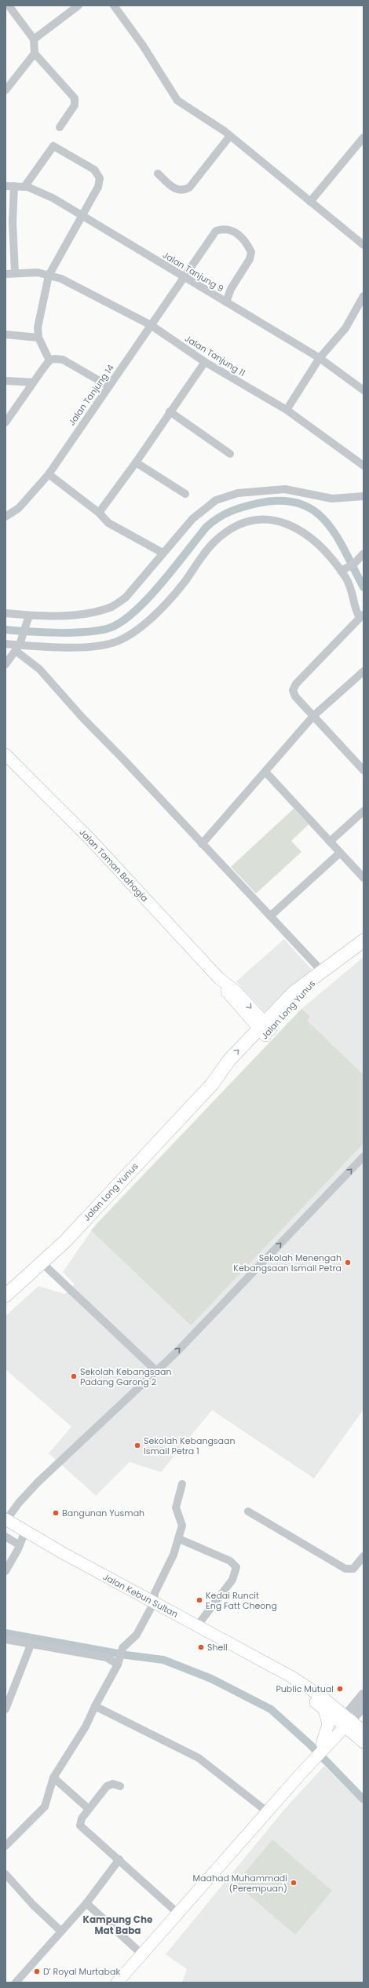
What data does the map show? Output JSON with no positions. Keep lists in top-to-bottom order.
{
  "streets": {
    "main road": ["Jalan Taman Bahagia", "Jalan Long Yunus", "Jalan Kebun Sultan"],
    "street": ["Jalan Tanjung 9", "Jalan Tanjung 11", "Jalan Tanjung 14"]
  },
  "crossings": [
    ["Jalan Tanjung 9", "Jalan Tanjung 14"],
    ["Jalan Tanjung 11", "Jalan Tanjung 14"],
    ["Jalan Taman Bahagia", "Jalan Long Yunus"]
  ],
  "districts": ["Kampung Che Mat Baba"],
  "places": [
    "Sekolah Menengah Kebangsaan Ismail Petra",
    "Sekolah Kebangsaan Padang Garong 2",
    "Sekolah Kebangsaan Ismail Petra 1",
    "Bangunan Yusmah",
    "Kedai Runcit Eng Fatt Cheong",
    "Shell",
    "Public Mutual",
    "Maahad Muhammadi (Perempuan)",
    "D' Royal Murtabak"
  ]
}
